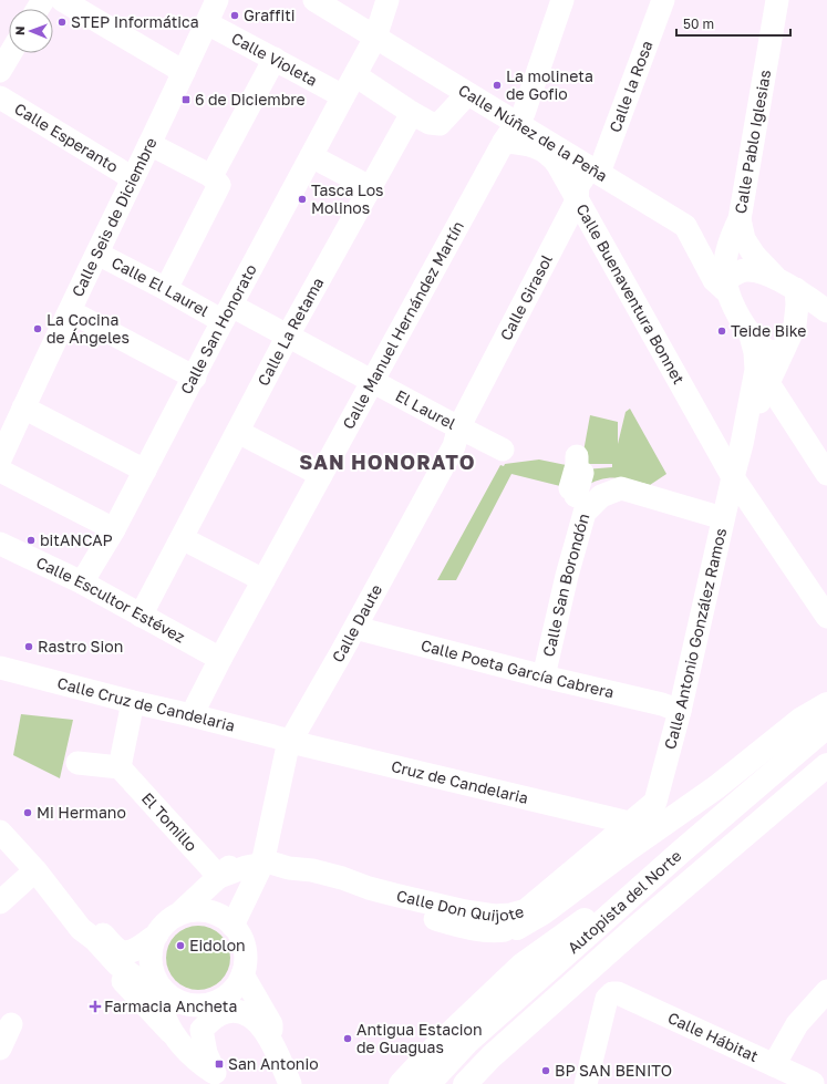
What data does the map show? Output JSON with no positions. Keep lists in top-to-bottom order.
{
  "streets": {
    "highway": ["Autopista del Norte"],
    "street": [
      "Calle Violeta",
      "Calle la Rosa",
      "Calle Núñez de la Peña",
      "Calle Esperanto",
      "Calle Pablo Iglesias",
      "Calle Seis de Diciembre",
      "Calle El Laurel",
      "Calle Buenaventura Bonnet",
      "Calle Girasol",
      "Calle Manuel Hernández Martín",
      "Calle San Honorato",
      "Calle La Retama",
      "El Laurel",
      "Calle San Borondón",
      "Calle Escultor Estévez",
      "Calle Daute",
      "Calle Antonio González Ramos",
      "Calle Poeta García Cabrera",
      "Calle Cruz de Candelaria",
      "Cruz de Candelaria",
      "El Tomillo",
      "Calle Don Quijote",
      "Calle Hábitat"
    ]
  },
  "crossings": [
    ["Calle Violeta", "Calle Seis de Diciembre"],
    ["Calle Violeta", "Calle San Honorato"],
    ["Calle la Rosa", "Calle Núñez de la Peña"],
    ["Calle la Rosa", "Calle Girasol"],
    ["Calle Núñez de la Peña", "Calle Pablo Iglesias"],
    ["Calle Núñez de la Peña", "Calle Buenaventura Bonnet"],
    ["Calle Núñez de la Peña", "Calle Girasol"],
    ["Calle Núñez de la Peña", "Calle Manuel Hernández Martín"],
    ["Calle Núñez de la Peña", "Calle San Honorato"],
    ["Calle Esperanto", "Calle Seis de Diciembre"],
    ["Calle Seis de Diciembre", "Calle El Laurel"],
    ["Calle El Laurel", "Calle San Honorato"],
    ["Calle El Laurel", "El Laurel"],
    ["Calle Buenaventura Bonnet", "Calle Girasol"],
    ["Calle Buenaventura Bonnet", "Calle Manuel Hernández Martín"],
    ["Calle Buenaventura Bonnet", "Calle Antonio González Ramos"],
    ["Calle Girasol", "El Laurel"],
    ["Calle Girasol", "Calle Daute"],
    ["Calle Manuel Hernández Martín", "El Laurel"],
    ["Calle Manuel Hernández Martín", "Calle Escultor Estévez"],
    ["Calle Manuel Hernández Martín", "Calle Cruz de Candelaria"],
    ["Calle San Honorato", "El Laurel"],
    ["Calle San Honorato", "Calle Escultor Estévez"],
    ["Calle La Retama", "El Laurel"],
    ["Calle La Retama", "Calle Escultor Estévez"],
    ["El Laurel", "Calle Daute"],
    ["Calle San Borondón", "Calle Antonio González Ramos"],
    ["Calle San Borondón", "Calle Poeta García Cabrera"],
    ["Calle Daute", "Calle Poeta García Cabrera"],
    ["Calle Daute", "Calle Cruz de Candelaria"],
    ["Calle Daute", "Cruz de Candelaria"],
    ["Calle Daute", "Calle Don Quijote"],
    ["Calle Antonio González Ramos", "Calle Poeta García Cabrera"],
    ["Calle Antonio González Ramos", "Cruz de Candelaria"],
    ["Calle Antonio González Ramos", "Calle Don Quijote"],
    ["Calle Cruz de Candelaria", "Cruz de Candelaria"],
    ["Cruz de Candelaria", "Calle Don Quijote"],
    ["El Tomillo", "Calle Don Quijote"]
  ],
  "districts": ["SAN HONORATO"],
  "places": {
    "other": [
      "Graffiti",
      "STEP Informática",
      "La molineta de Gofio",
      "Tasca Los Molinos",
      "La Cocina de Ángeles",
      "Teide Bike",
      "bitANCAP",
      "Rastro Sion",
      "Mi Hermano",
      "Eidolon",
      "Antigua Estacion de Guaguas",
      "BP SAN BENITO"
    ],
    "transit": ["6 de Diciembre", "San Antonio"],
    "health": ["Farmacia Ancheta"]
  },
  "scale_bar": "50 m",
  "north": "left"
}
